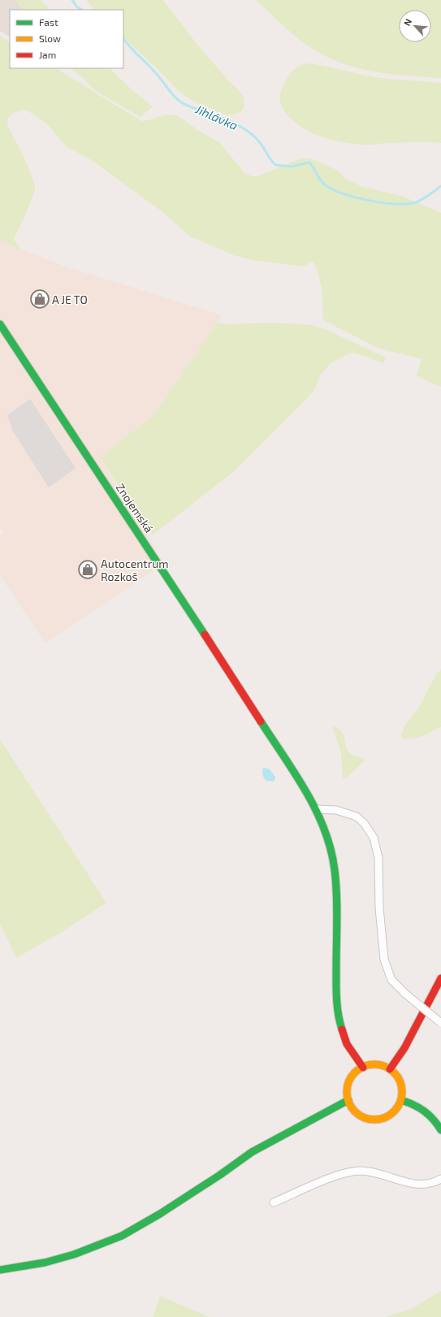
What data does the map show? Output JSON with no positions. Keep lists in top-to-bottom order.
{
  "streets": {
    "main road": ["Znojemská"]
  },
  "water": ["Jihlávka"],
  "places": {
    "shop": ["A JE TO", "Autocentrum Rozkoš"]
  },
  "legend": ["Fast", "Slow", "Jam"],
  "north": "top left"
}
